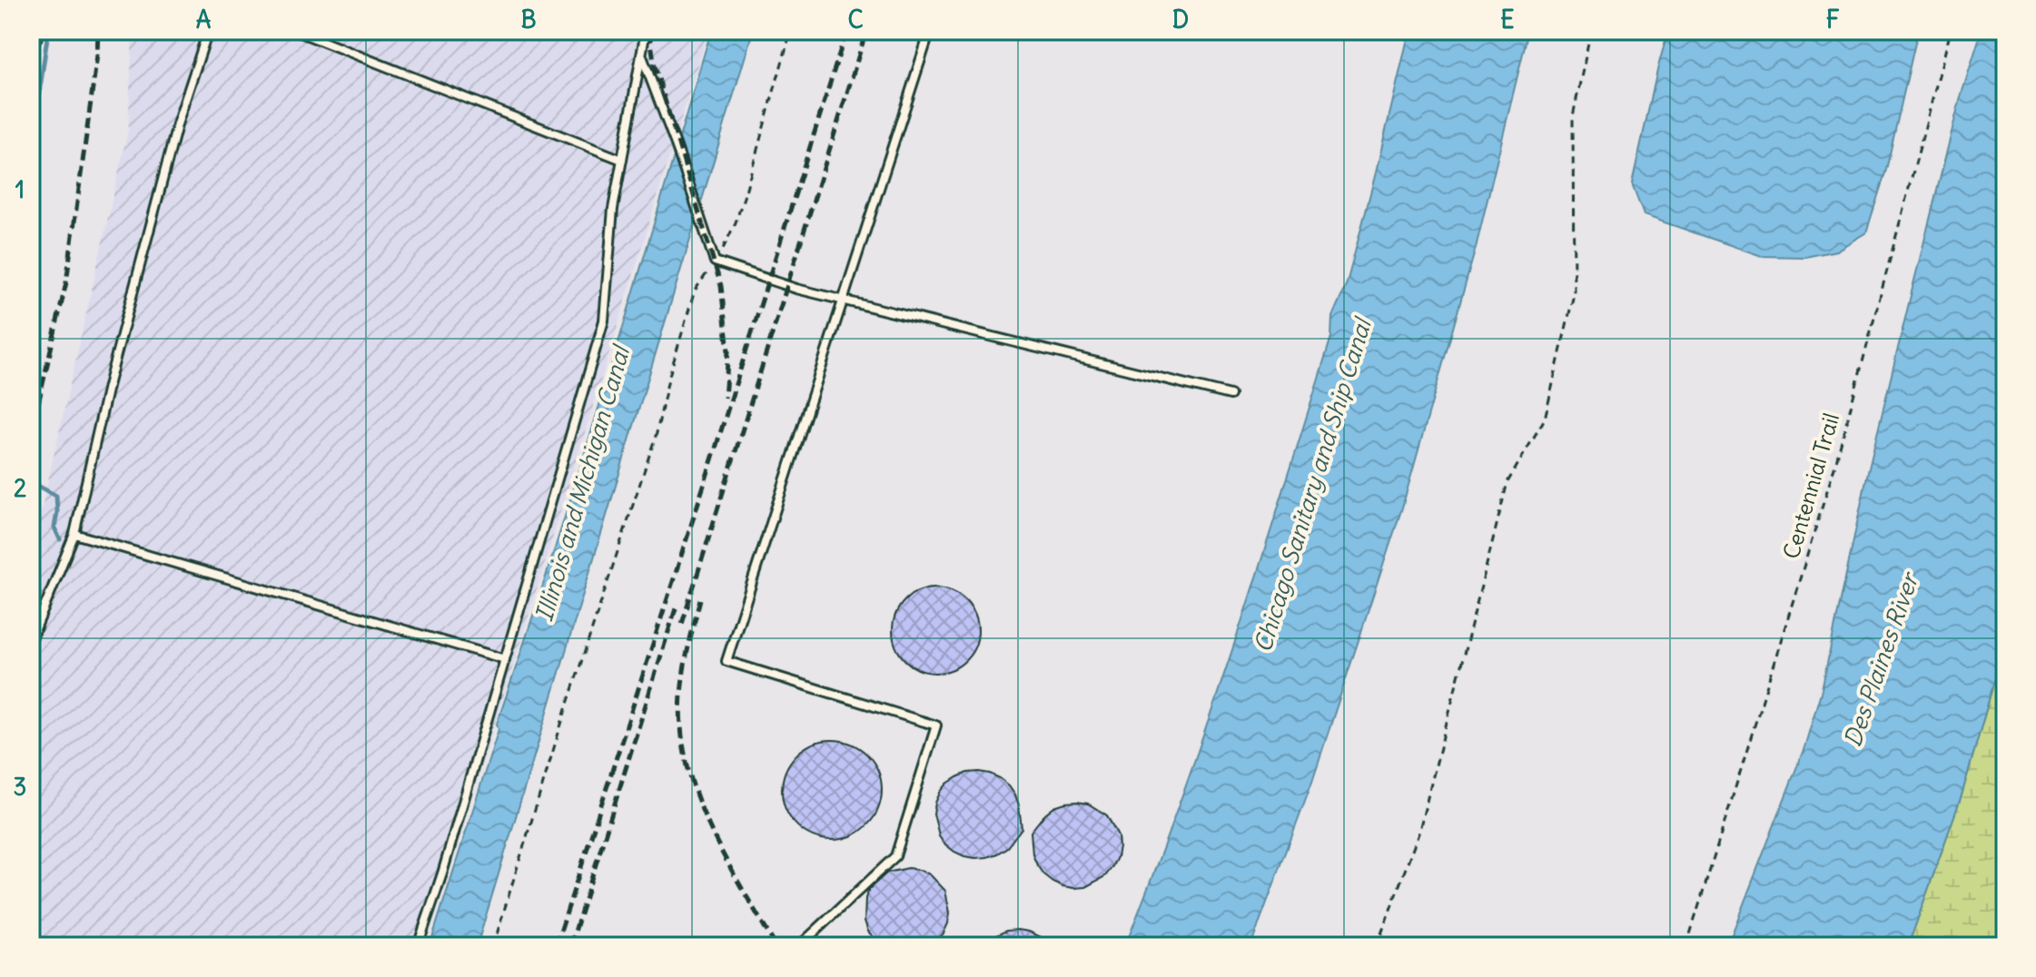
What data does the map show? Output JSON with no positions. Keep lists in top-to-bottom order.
{
  "streets": {
    "path": ["Centennial Trail"]
  },
  "water": ["Illinois and Michigan Canal", "Chicago Sanitary and Ship Canal", "Des Plaines River"],
  "grid": {
    "columns": [
      "A",
      "B",
      "C",
      "D",
      "E",
      "F"
    ],
    "rows": ["1", "2", "3"]
  }
}
